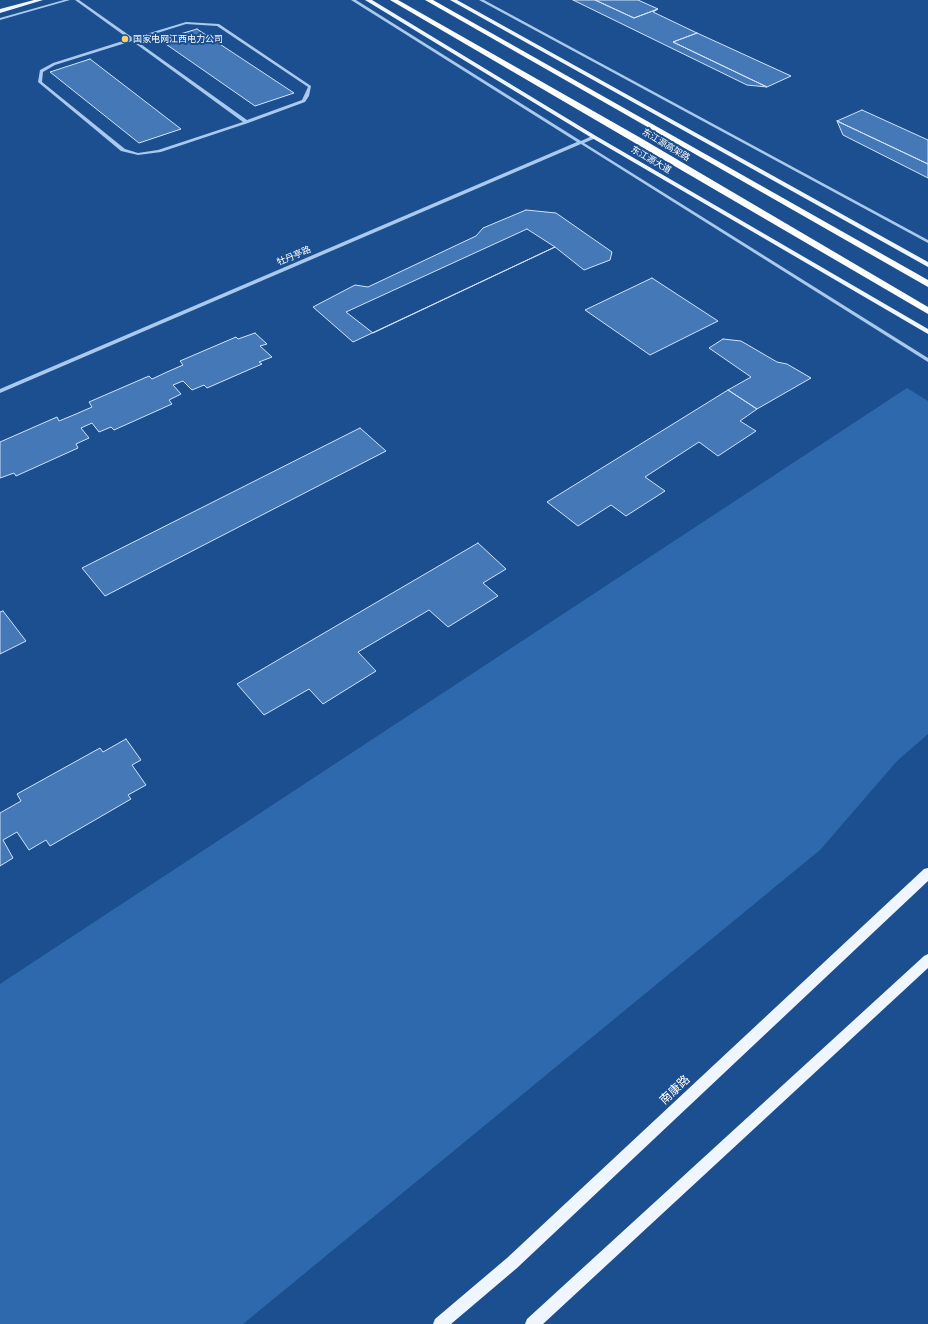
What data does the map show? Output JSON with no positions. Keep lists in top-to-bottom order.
{
  "streets": {
    "highway": ["东江源高架路"],
    "main road": ["东江源大道", "南康路"],
    "street": ["牡丹亭路"]
  },
  "crossings": [
    ["东江源大道", "牡丹亭路"]
  ],
  "places": ["国家电网江西电力公司"]
}
